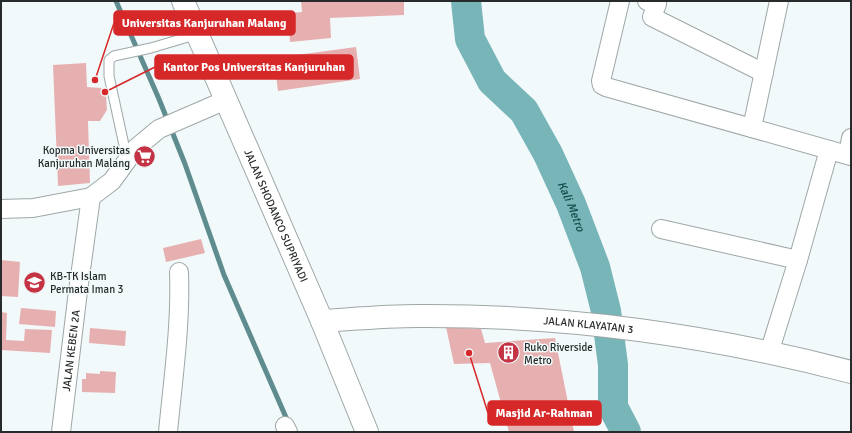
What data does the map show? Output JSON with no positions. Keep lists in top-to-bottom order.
{
  "streets": {
    "street": ["JALAN SHODANCO SUPRIYADI", "JALAN KLAYATAN 3", "JALAN KEBEN 2A"]
  },
  "crossings": [
    ["JALAN SHODANCO SUPRIYADI", "JALAN KLAYATAN 3"]
  ],
  "water": ["Kali Metro"],
  "places": {
    "other": ["Universitas Kanjuruhan Malang", "Kantor Pos Universitas Kanjuruhan", "Masjid Ar-Rahman"],
    "supermarket": ["Kopma Universitas Kanjuruhan Malang"],
    "school or university": ["KB-TK Islam Permata Iman 3"],
    "building": ["Ruko Riverside Metro"]
  }
}
